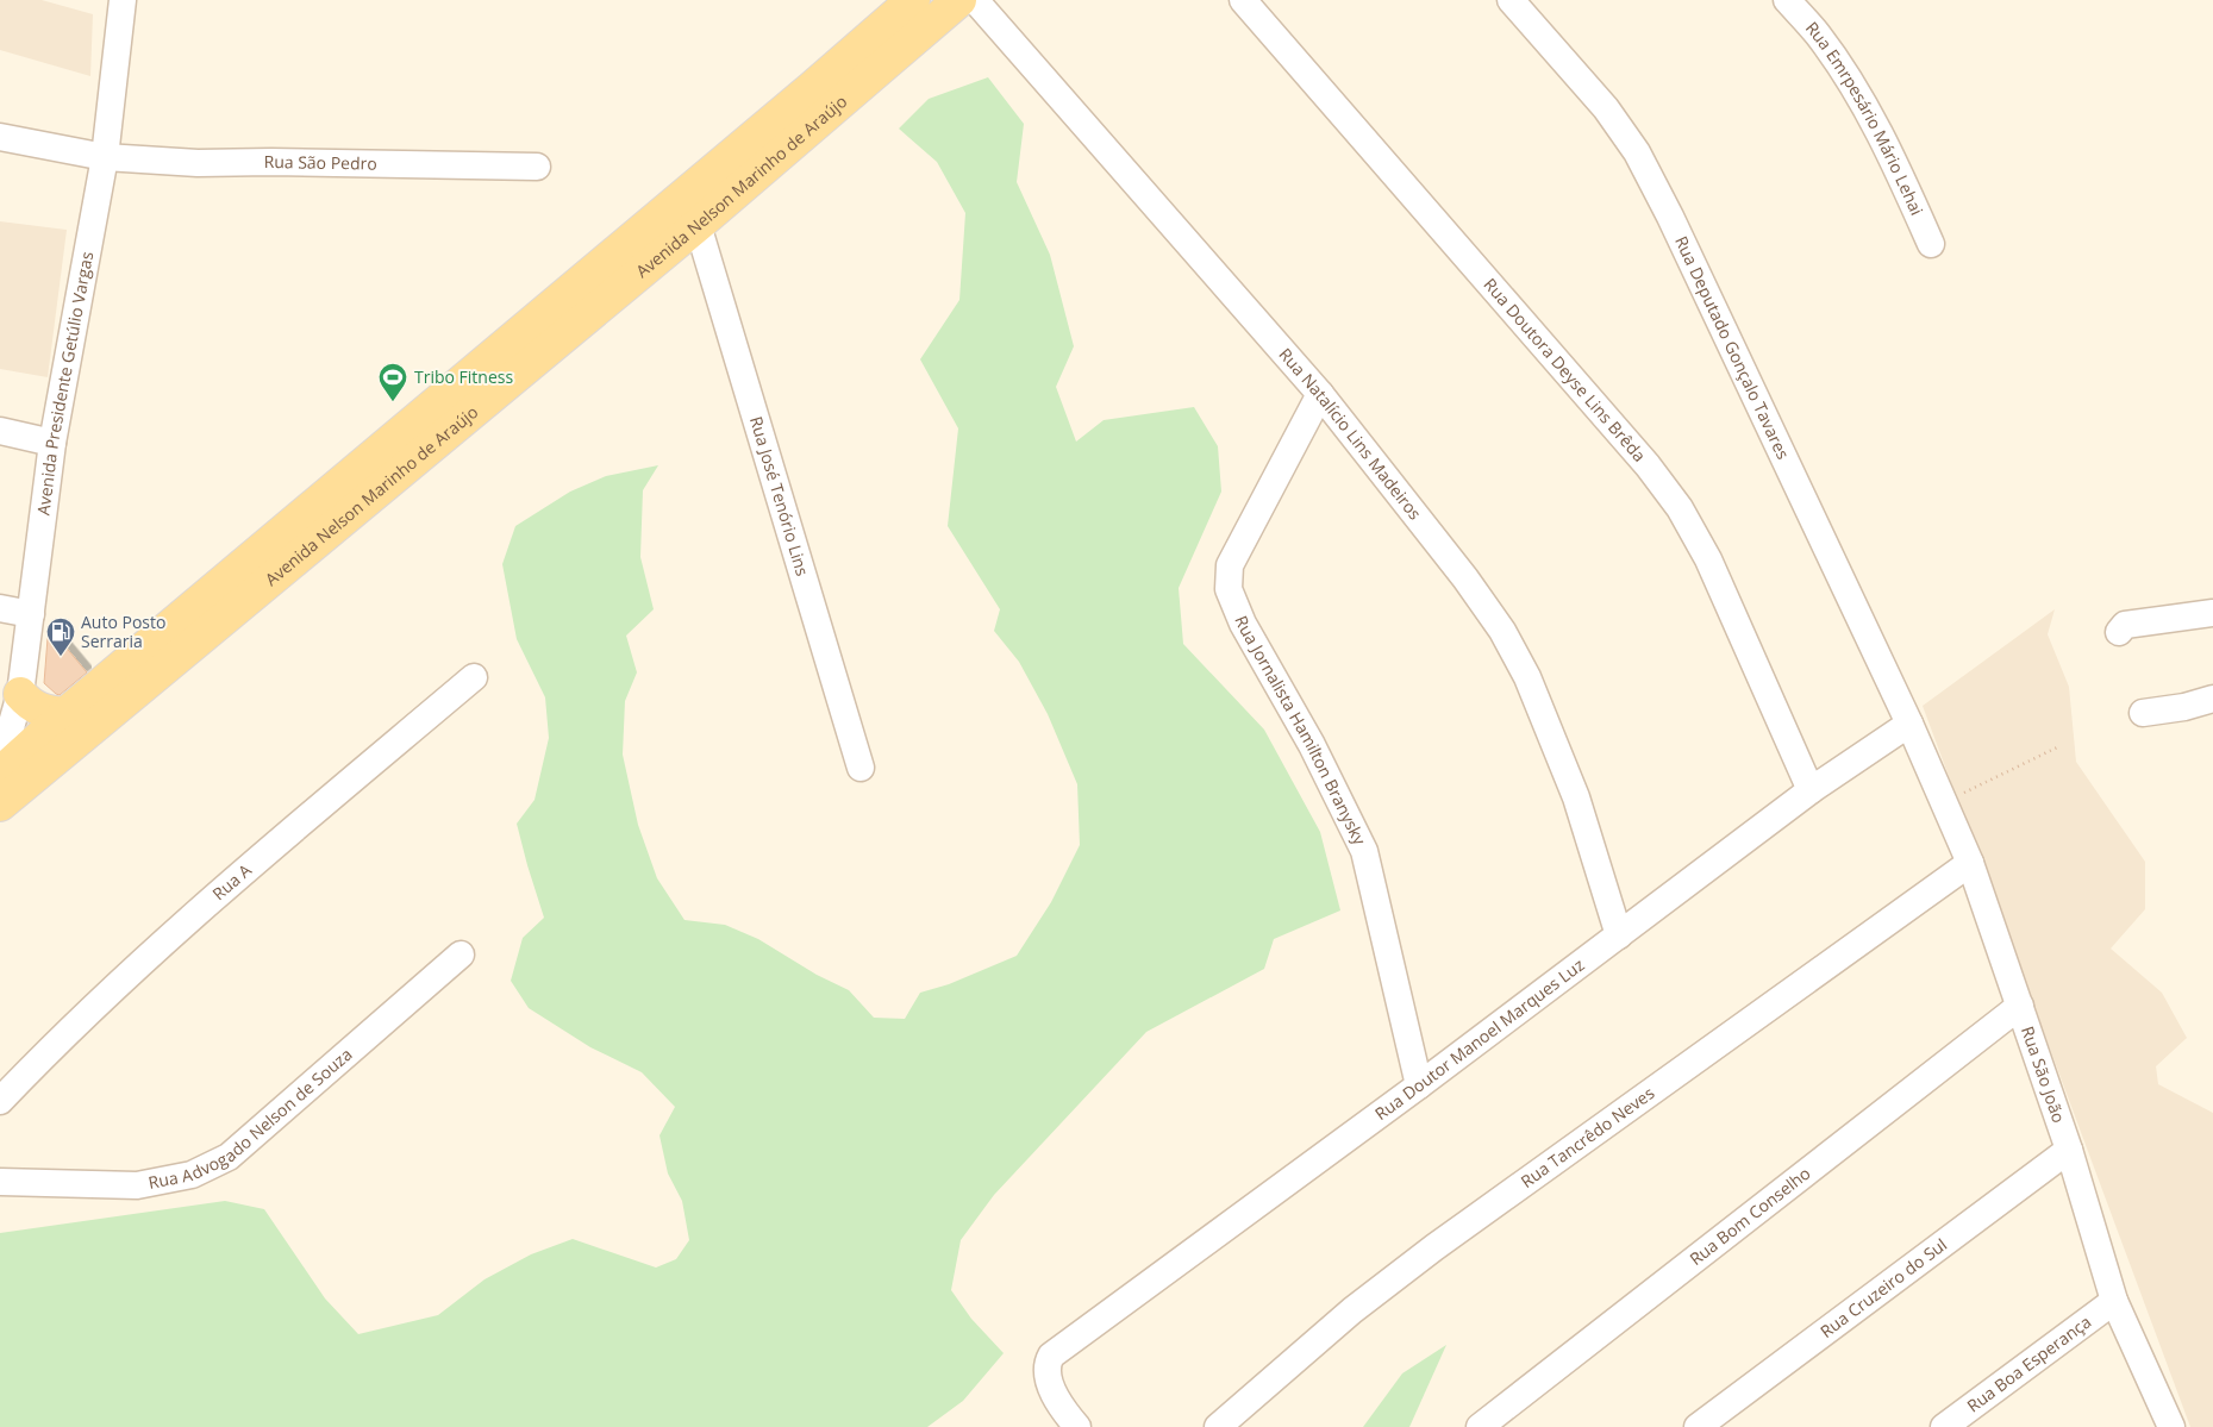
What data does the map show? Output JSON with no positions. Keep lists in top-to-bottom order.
{
  "streets": {
    "main road": ["Avenida Nelson Marinho de Araújo"],
    "street": [
      "Rua Emrpesário Mário Lehai",
      "Rua São Pedro",
      "Rua Deputado Gonçalo Tavares",
      "Rua Doutora Deyse Lins Brêda",
      "Avenida Presidente Getúlio Vargas",
      "Rua Natalício Lins Madeiros",
      "Rua José Tenório Lins",
      "Rua Jornalista Hamilton Branysky",
      "Rua A",
      "Rua Doutor Manoel Marques Luz",
      "Rua São João",
      "Rua Advogado Nelson de Souza",
      "Rua Tancrêdo Neves",
      "Rua Bom Conselho",
      "Rua Cruzeiro do Sul",
      "Rua Boa Esperança"
    ]
  },
  "crossings": [
    ["Rua São Pedro", "Avenida Presidente Getúlio Vargas"],
    ["Avenida Nelson Marinho de Araújo", "Rua José Tenório Lins"],
    ["Rua Deputado Gonçalo Tavares", "Rua Doutor Manoel Marques Luz"],
    ["Rua Deputado Gonçalo Tavares", "Rua São João"],
    ["Rua Doutora Deyse Lins Brêda", "Rua Doutor Manoel Marques Luz"],
    ["Rua Natalício Lins Madeiros", "Rua Jornalista Hamilton Branysky"],
    ["Rua Natalício Lins Madeiros", "Rua Doutor Manoel Marques Luz"],
    ["Rua Jornalista Hamilton Branysky", "Rua Doutor Manoel Marques Luz"],
    ["Rua Doutor Manoel Marques Luz", "Rua São João"],
    ["Rua São João", "Rua Tancrêdo Neves"],
    ["Rua São João", "Rua Bom Conselho"],
    ["Rua São João", "Rua Cruzeiro do Sul"],
    ["Rua São João", "Rua Boa Esperança"]
  ],
  "places": {
    "sports": ["Tribo Fitness"],
    "fuel station": ["Auto Posto Serraria"]
  }
}
